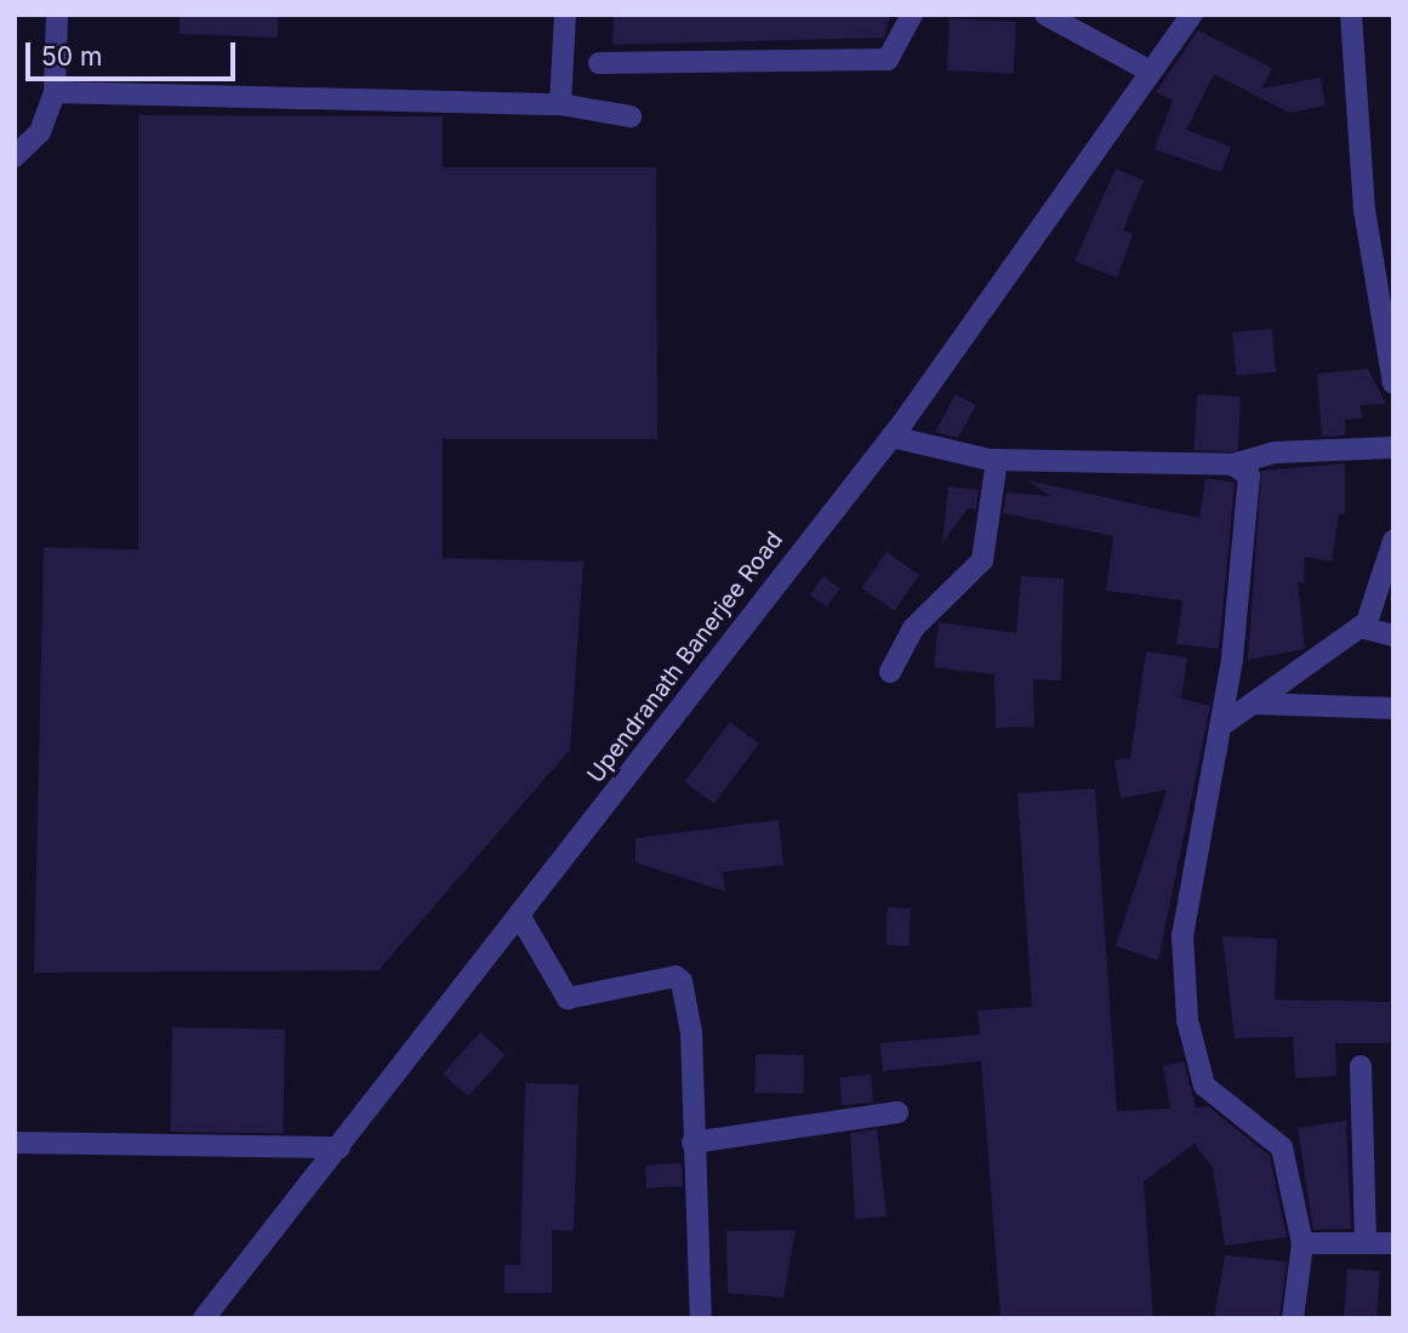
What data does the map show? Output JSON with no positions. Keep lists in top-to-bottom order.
{
  "streets": {
    "street": ["Upendranath Banerjee Road"]
  },
  "scale_bar": "50 m"
}
